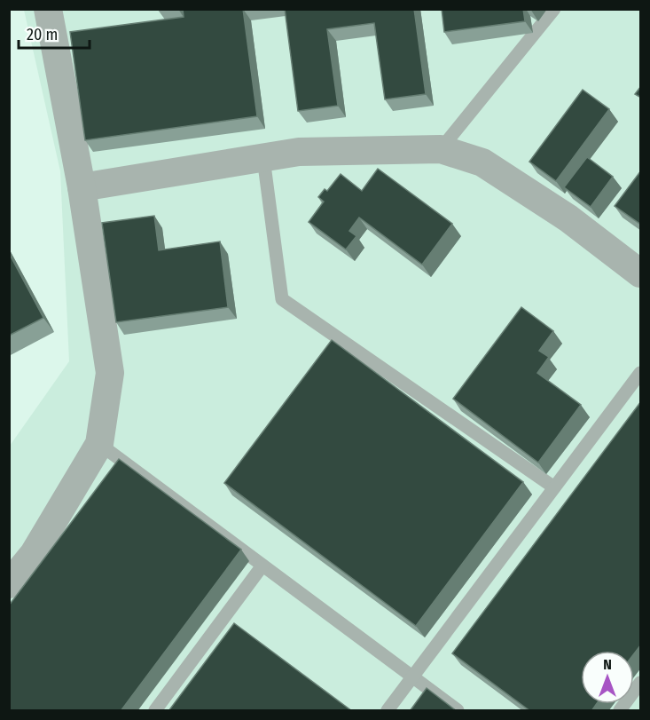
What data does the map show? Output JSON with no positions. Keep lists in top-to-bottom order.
{
  "scale_bar": "20 m",
  "north": "top"
}
